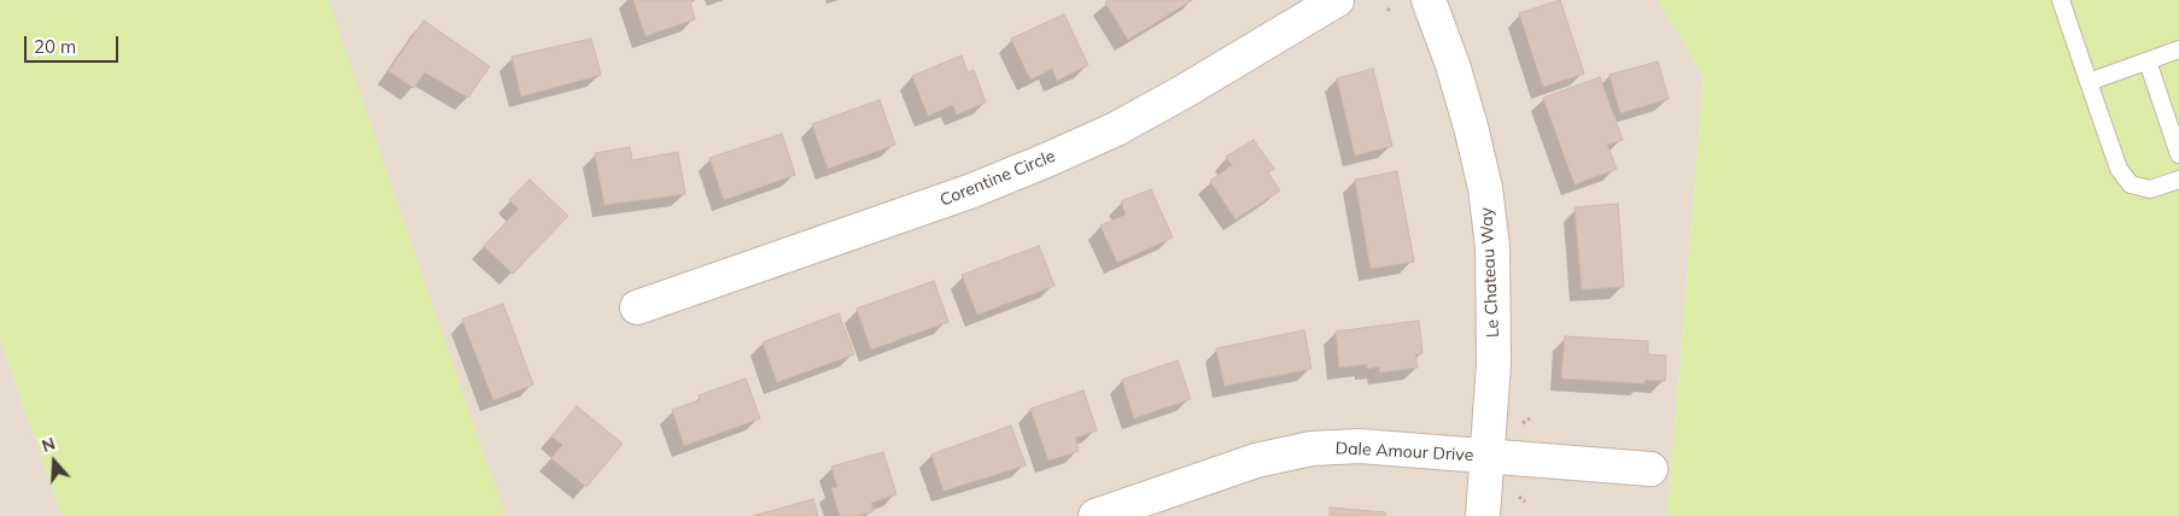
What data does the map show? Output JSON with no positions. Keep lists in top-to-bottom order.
{
  "streets": {
    "street": ["Corentine Circle", "Le Chateau Way", "Dale Amour Drive"]
  },
  "crossings": [
    ["Le Chateau Way", "Dale Amour Drive"]
  ],
  "scale_bar": "20 m",
  "north": "top"
}
